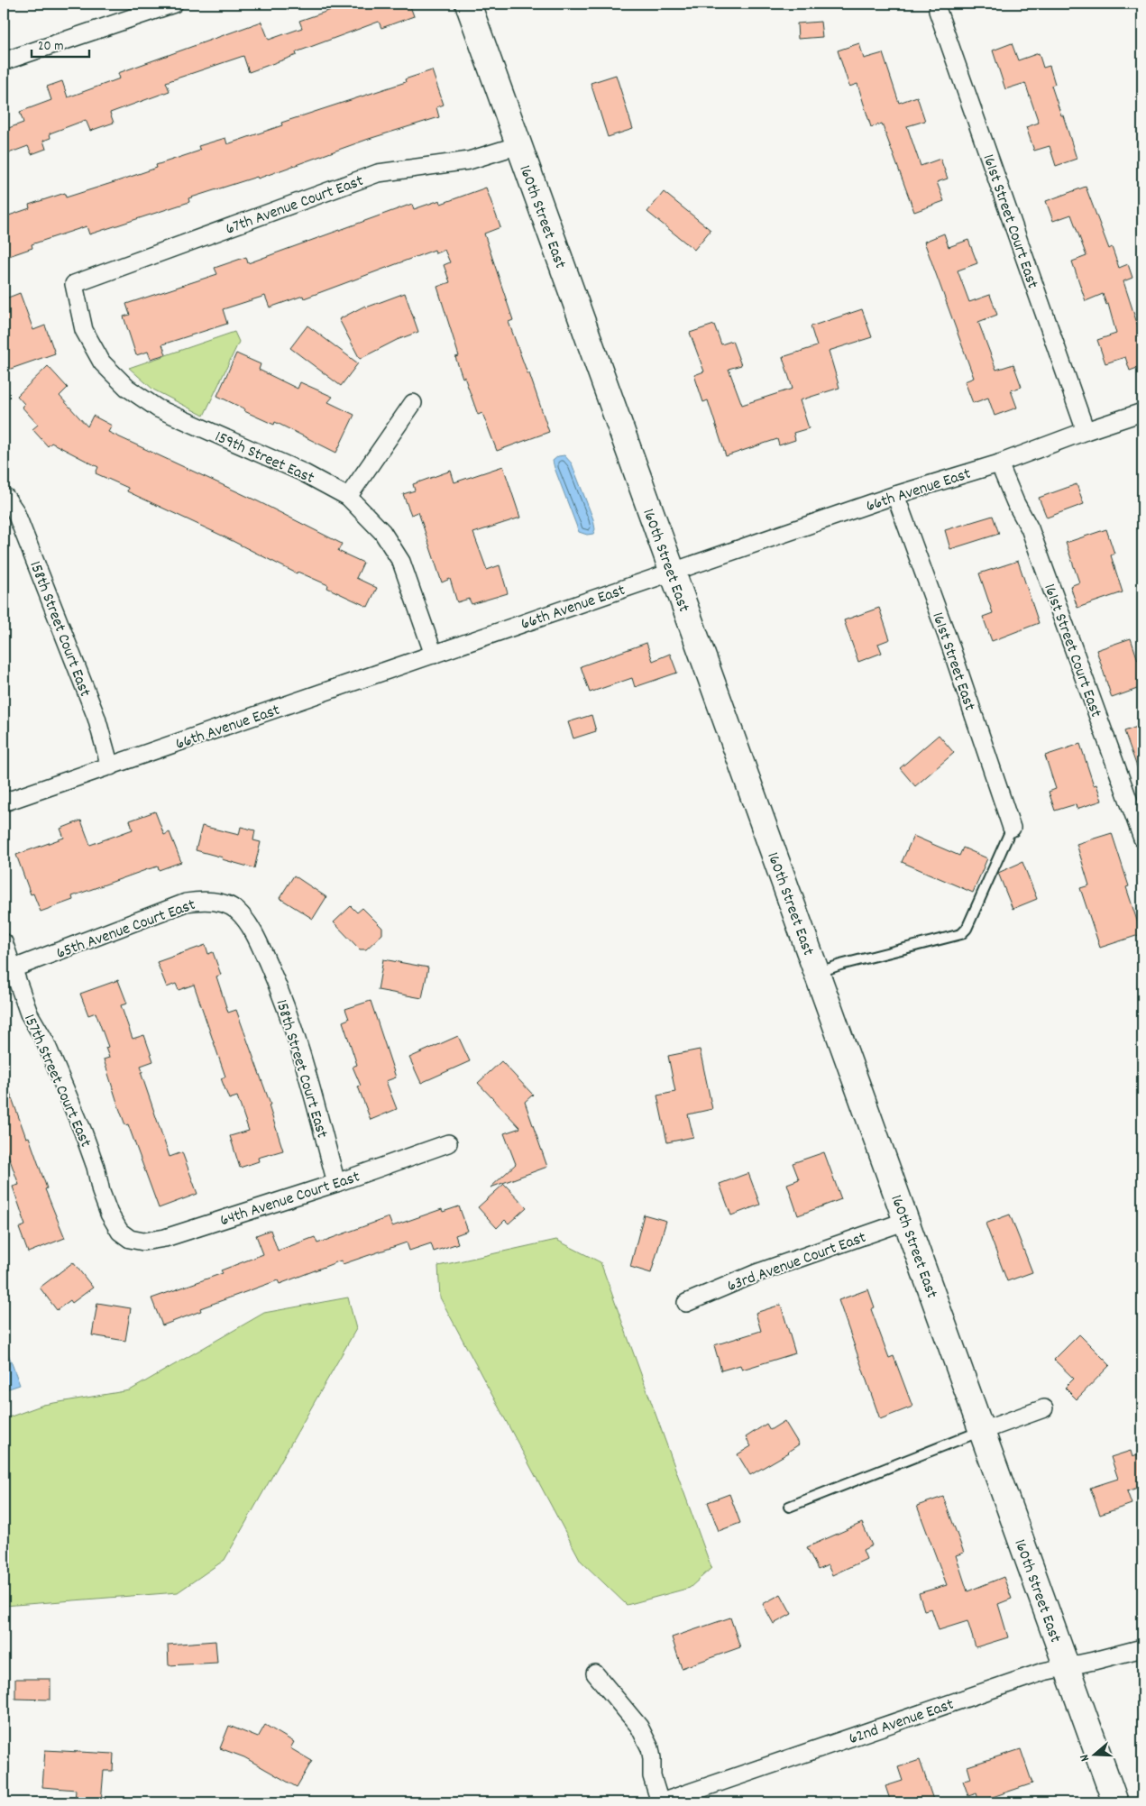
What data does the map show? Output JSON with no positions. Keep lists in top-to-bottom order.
{
  "streets": {
    "main road": ["160th Street East"],
    "street": [
      "67th Avenue Court East",
      "161st Street Court East",
      "159th Street East",
      "66th Avenue East",
      "158th Street Court East",
      "161st Street East",
      "65th Avenue Court East",
      "157th Street Court East",
      "64th Avenue Court East",
      "63rd Avenue Court East",
      "62nd Avenue East"
    ]
  },
  "crossings": [
    ["67th Avenue Court East", "160th Street East"],
    ["67th Avenue Court East", "159th Street East"],
    ["160th Street East", "66th Avenue East"],
    ["160th Street East", "63rd Avenue Court East"],
    ["160th Street East", "62nd Avenue East"],
    ["161st Street Court East", "66th Avenue East"],
    ["159th Street East", "66th Avenue East"],
    ["66th Avenue East", "158th Street Court East"],
    ["66th Avenue East", "161st Street East"],
    ["158th Street Court East", "65th Avenue Court East"],
    ["158th Street Court East", "64th Avenue Court East"],
    ["65th Avenue Court East", "157th Street Court East"],
    ["157th Street Court East", "64th Avenue Court East"]
  ],
  "scale_bar": "20 m",
  "north": "left"
}
